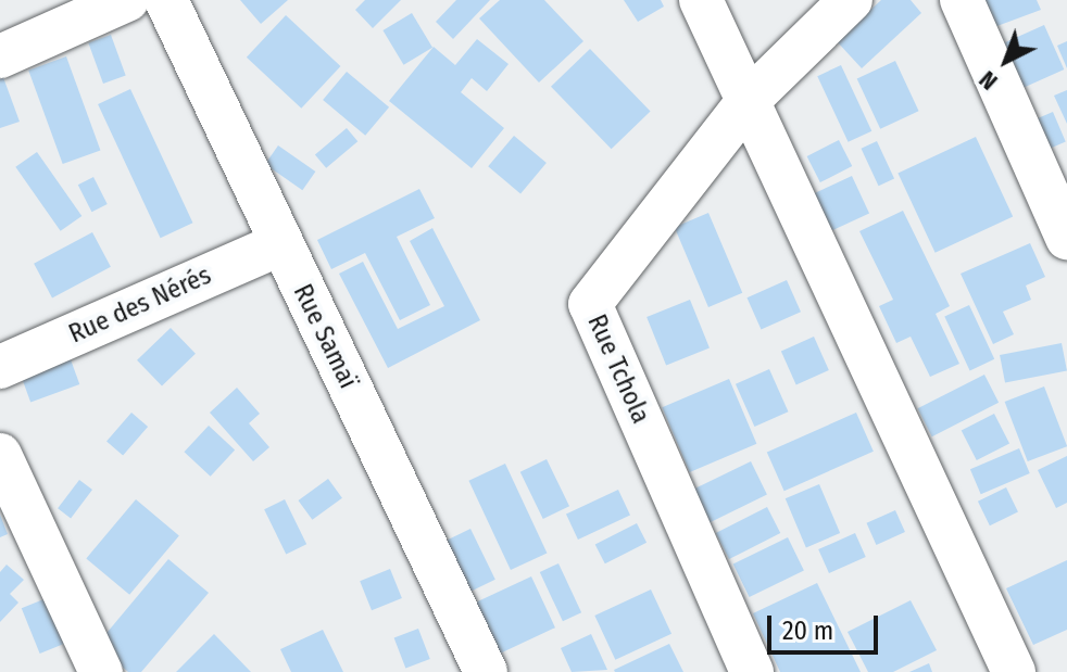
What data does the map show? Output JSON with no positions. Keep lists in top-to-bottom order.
{
  "streets": {
    "street": ["Rue des Nérés", "Rue Samaï", "Rue Tchola"]
  },
  "crossings": [
    ["Rue des Nérés", "Rue Samaï"]
  ],
  "scale_bar": "20 m",
  "north": "bottom left"
}
